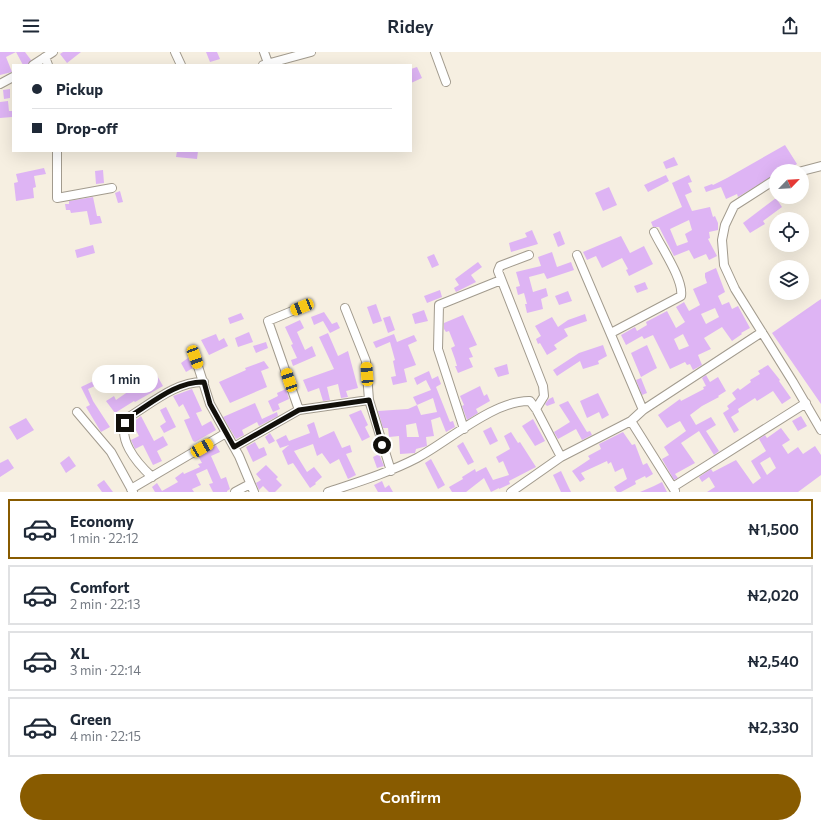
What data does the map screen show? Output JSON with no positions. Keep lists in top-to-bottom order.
{
  "north": "top right",
  "page": {
    "header": "Ridey",
    "banner": ["Pickup", "Drop-off"],
    "bubble": "1 min",
    "list": [
      {
        "name": "Economy",
        "note": "1 min · 22:12",
        "value": "₦1,500"
      },
      {
        "name": "Comfort",
        "note": "2 min · 22:13",
        "value": "₦2,020"
      },
      {
        "name": "XL",
        "note": "3 min · 22:14",
        "value": "₦2,540"
      },
      {
        "name": "Green",
        "note": "4 min · 22:15",
        "value": "₦2,330"
      }
    ],
    "buttons": "Confirm"
  }
}
